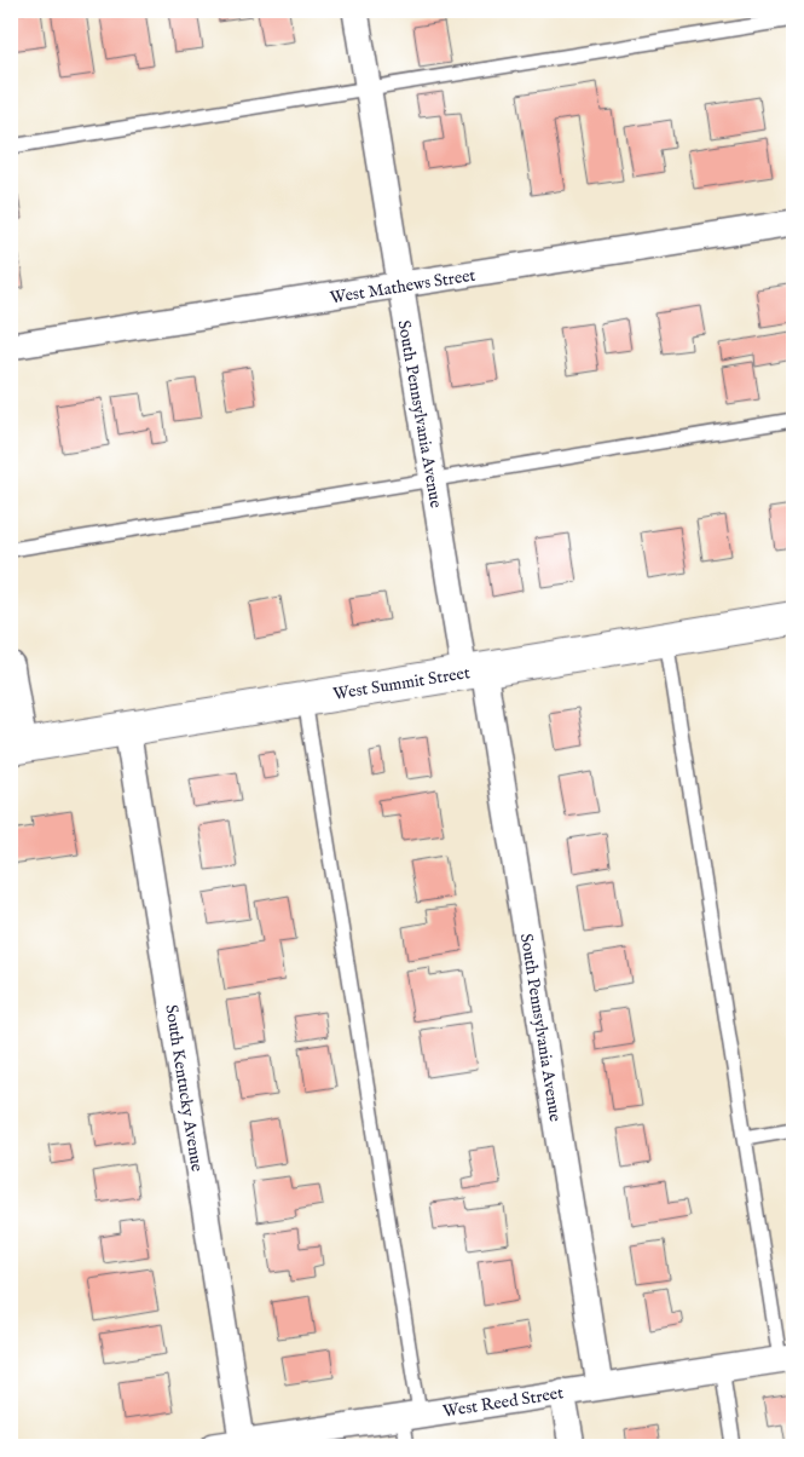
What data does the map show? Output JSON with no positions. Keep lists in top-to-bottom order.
{
  "streets": {
    "street": [
      "West Mathews Street",
      "South Pennsylvania Avenue",
      "West Summit Street",
      "South Kentucky Avenue",
      "West Reed Street"
    ]
  },
  "crossings": [
    ["West Mathews Street", "South Pennsylvania Avenue"],
    ["South Pennsylvania Avenue", "West Summit Street"],
    ["South Pennsylvania Avenue", "West Reed Street"],
    ["West Summit Street", "South Kentucky Avenue"],
    ["South Kentucky Avenue", "West Reed Street"]
  ]
}
